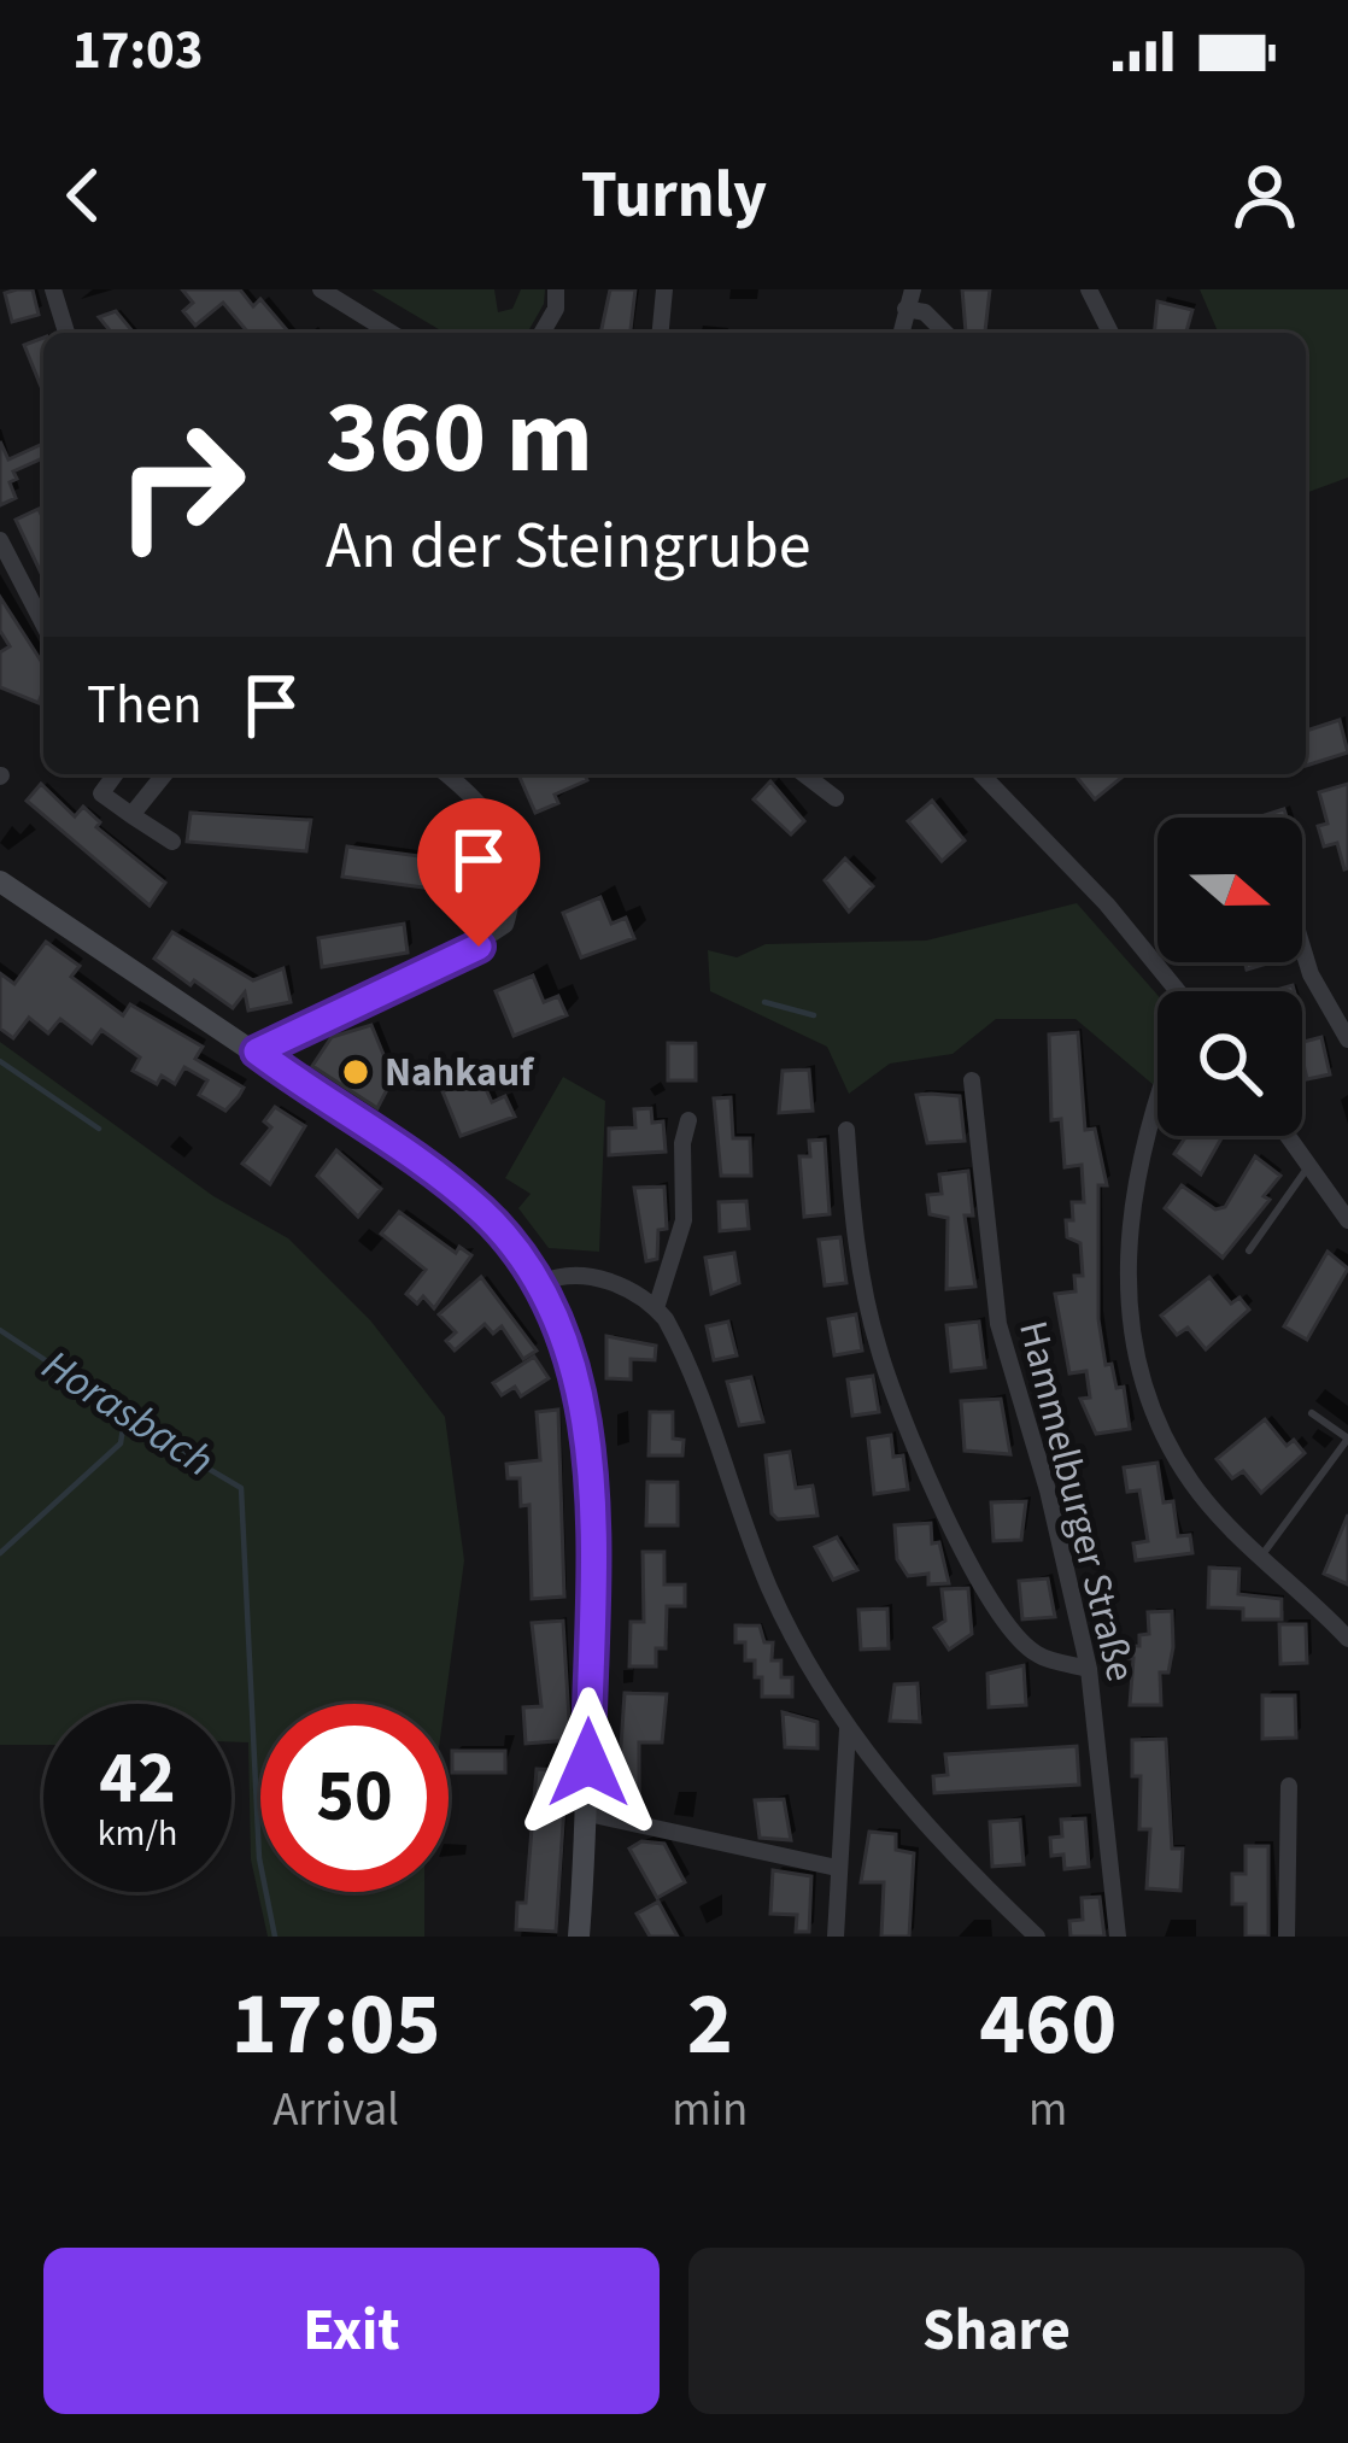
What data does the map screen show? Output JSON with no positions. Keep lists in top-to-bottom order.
{
  "streets": {
    "street": ["Hammelburger Straße"]
  },
  "water": ["Horasbach"],
  "places": ["Nahkauf"],
  "north": "right",
  "page": {
    "status": "17:03",
    "header": "Turnly",
    "turn": ["360 m", "An der Steingrube"],
    "then": "Then",
    "speed": "42 km/h",
    "limit": "50",
    "eta": [
      "17:05",
      "Arrival",
      "2",
      "min",
      "460",
      "m"
    ],
    "buttons": ["Exit", "Share"]
  }
}
